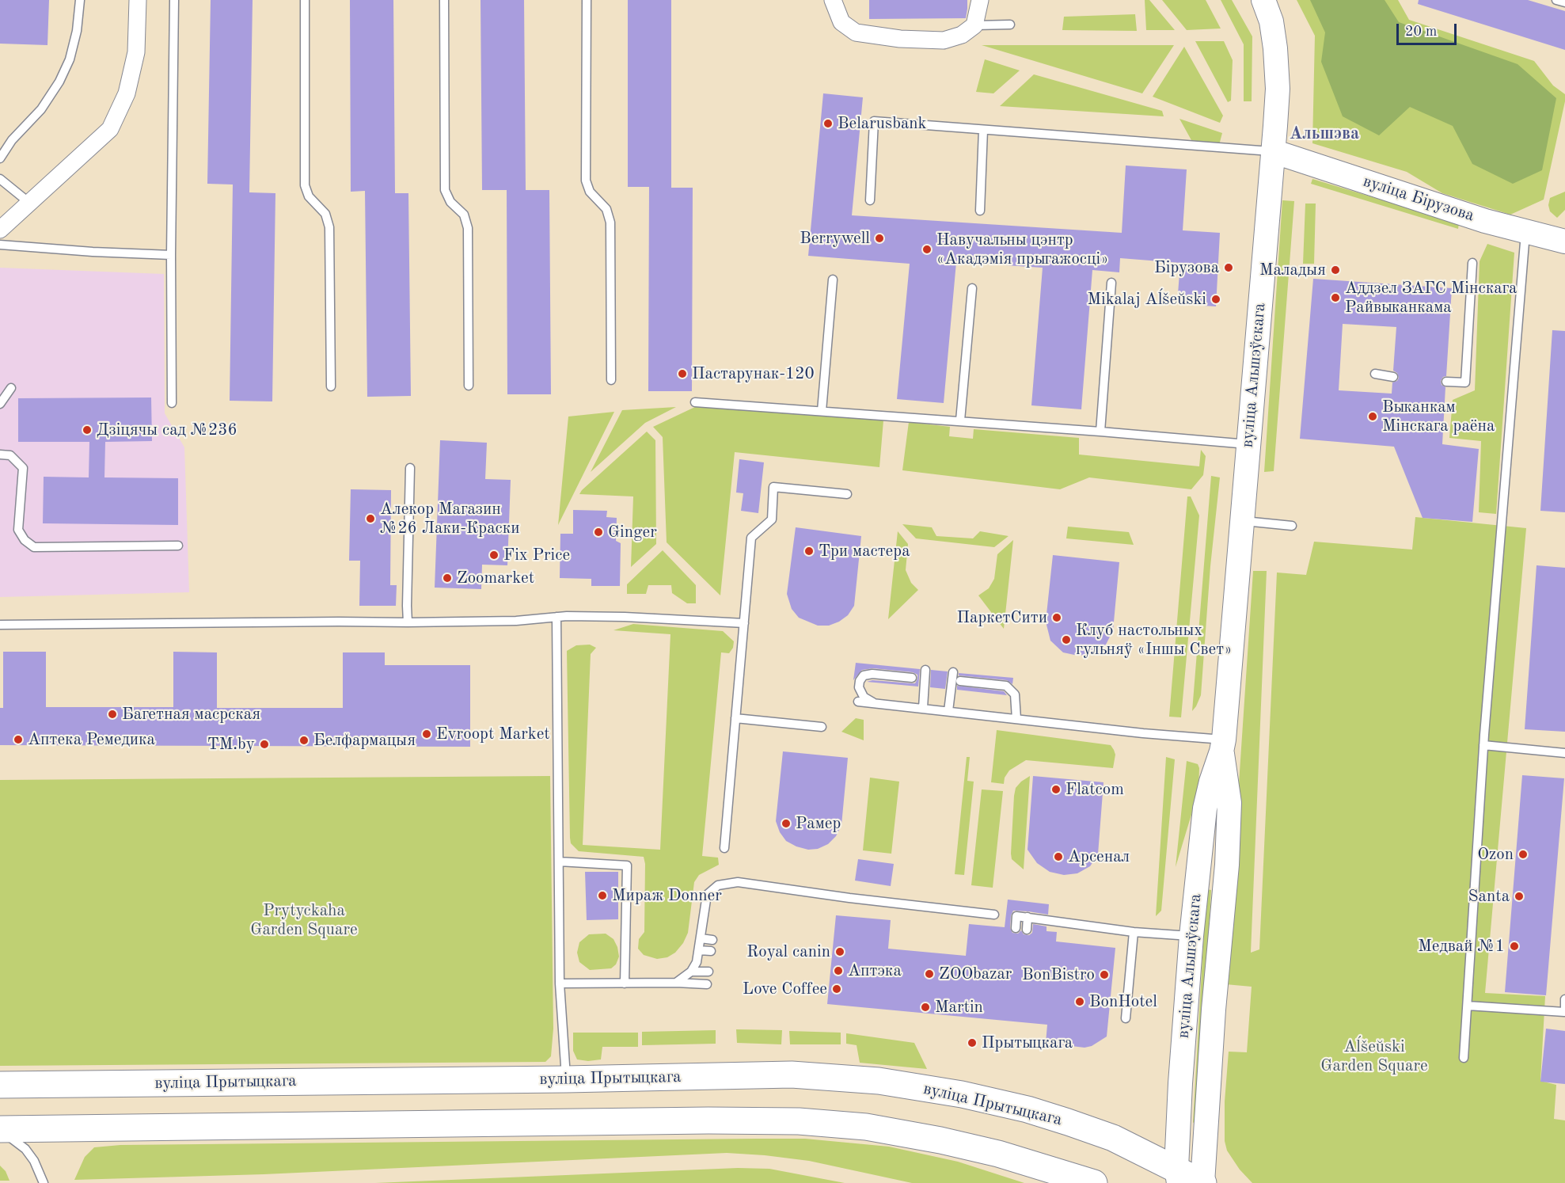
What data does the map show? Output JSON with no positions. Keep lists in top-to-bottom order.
{
  "streets": {
    "main road": ["вуліца Бірузова", "вуліца Альшэўскага", "вуліца Прытыцкага"]
  },
  "crossings": [
    ["вуліца Бірузова", "вуліца Альшэўскага"],
    ["вуліца Альшэўскага", "вуліца Прытыцкага"]
  ],
  "districts": ["Альшэва"],
  "parks": ["Prytyckaha Garden Square", "Aĺšeŭski Garden Square"],
  "places": [
    "Belarusbank",
    "Berrywell",
    "Навучальны цэнтр «Акадэмія прыгажосці»",
    "Бірузова",
    "Маладыя",
    "Аддзел ЗАГС Мінскага Райвыканкама",
    "Mikalaj Aĺšeŭski",
    "Пастарунак-120",
    "Выканкам Мінскага раёна",
    "Дзіцячы сад №236",
    "Алекор Магазин №26 Лаки-Краски",
    "Ginger",
    "Три мастера",
    "Fix Price",
    "Zoomarket",
    "ПаркетСити",
    "Клуб настольных гульняў «Іншы Свет»",
    "Багетная масрская",
    "Evroopt Market",
    "Аптека Ремедика",
    "Белфармацыя",
    "TM.by",
    "Flatcom",
    "Рамер",
    "Ozon",
    "Арсенал",
    "Мираж Donner",
    "Santa",
    "Медвай №1",
    "Royal canin",
    "Аптэка",
    "ZOObazar",
    "BonBistro",
    "Love Coffee",
    "BonHotel",
    "Martin",
    "Прытыцкага"
  ],
  "scale_bar": "20 m"
}
